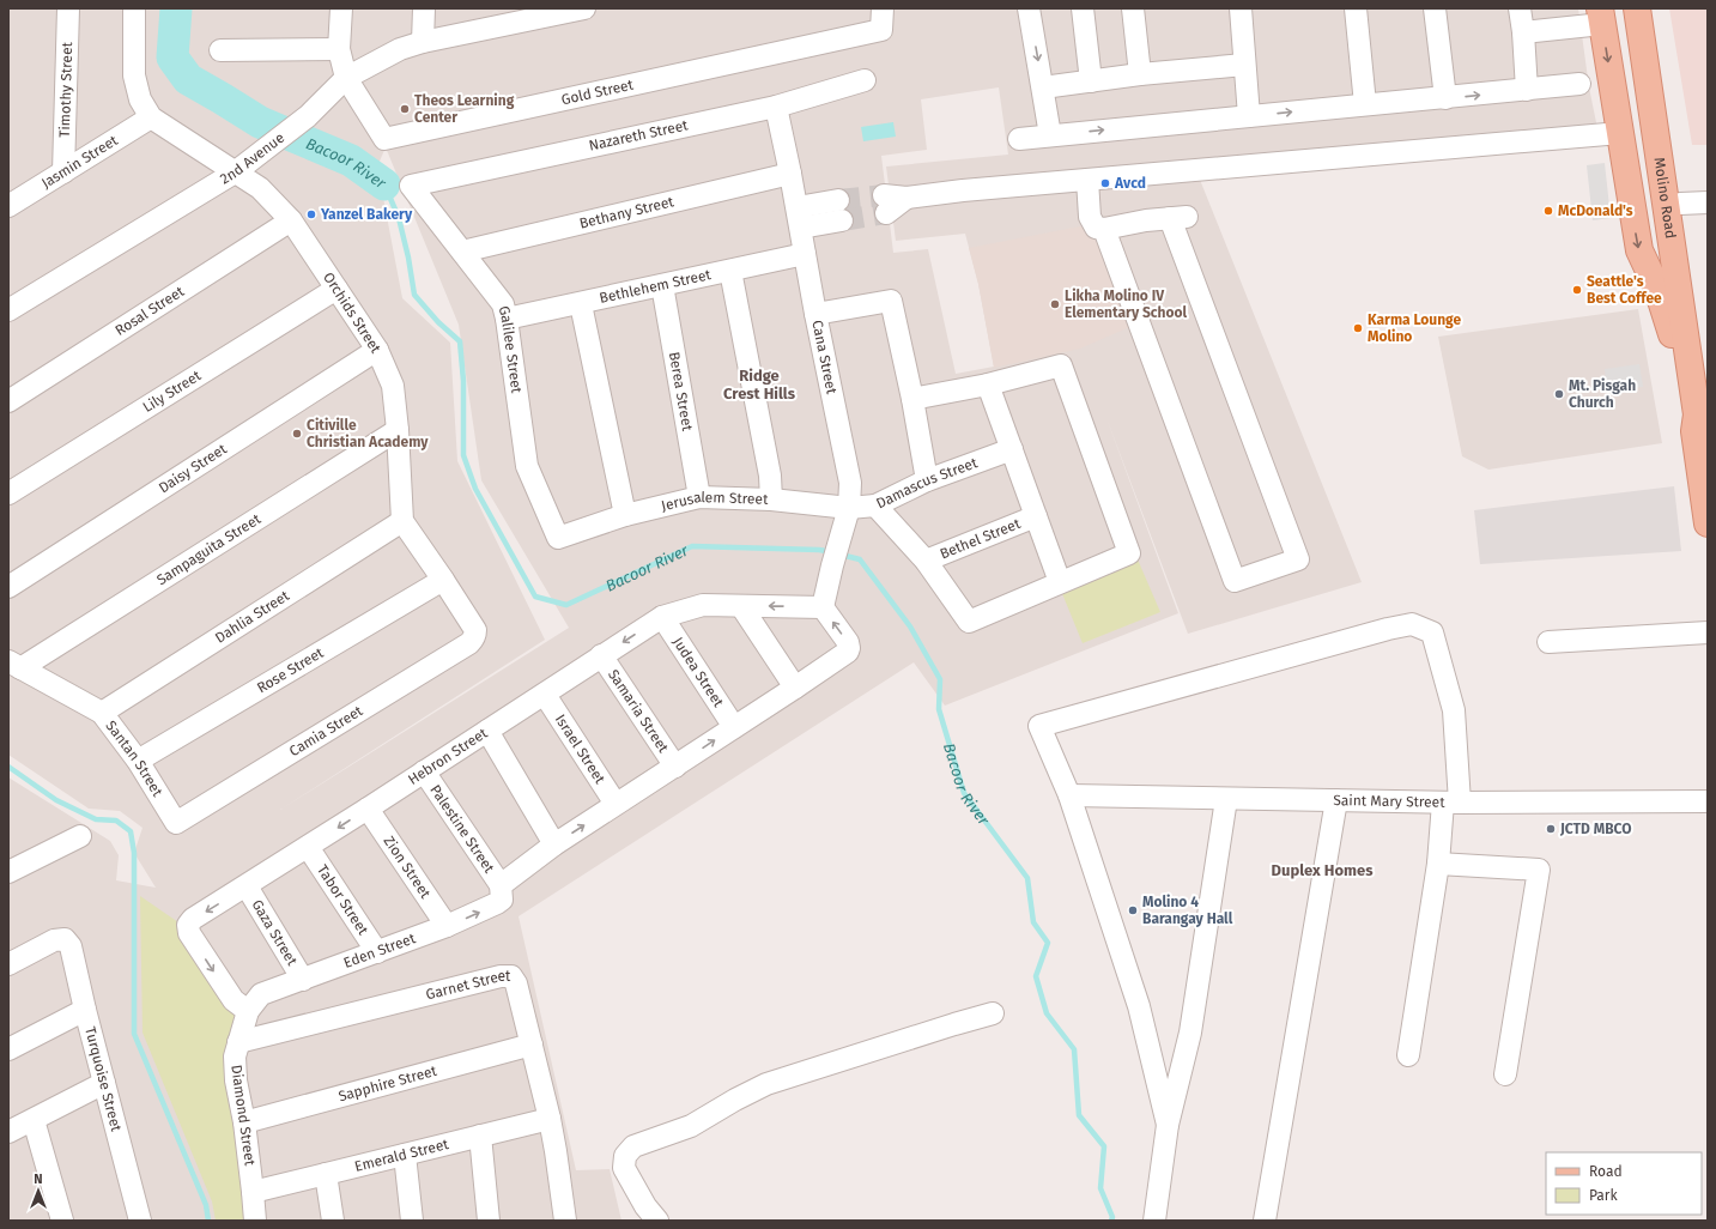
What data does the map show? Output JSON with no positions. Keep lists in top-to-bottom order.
{
  "streets": {
    "main road": ["Molino Road"],
    "street": [
      "Timothy Street",
      "Gold Street",
      "Nazareth Street",
      "2nd Avenue",
      "Jasmin Street",
      "Bethany Street",
      "Bethlehem Street",
      "Rosal Street",
      "Orchids Street",
      "Galilee Street",
      "Cana Street",
      "Lily Street",
      "Berea Street",
      "Daisy Street",
      "Damascus Street",
      "Jerusalem Street",
      "Bethel Street",
      "Sampaguita Street",
      "Dahlia Street",
      "Rose Street",
      "Judea Street",
      "Samaria Street",
      "Camia Street",
      "Israel Street",
      "Hebron Street",
      "Santan Street",
      "Saint Mary Street",
      "Palestine Street",
      "Zion Street",
      "Tabor Street",
      "Gaza Street",
      "Eden Street",
      "Garnet Street",
      "Turquoise Street",
      "Sapphire Street",
      "Diamond Street",
      "Emerald Street"
    ]
  },
  "crossings": [
    ["Timothy Street", "Jasmin Street"],
    ["Gold Street", "2nd Avenue"],
    ["Nazareth Street", "Galilee Street"],
    ["Nazareth Street", "Cana Street"],
    ["2nd Avenue", "Orchids Street"],
    ["Jasmin Street", "Orchids Street"],
    ["Bethany Street", "Galilee Street"],
    ["Bethany Street", "Cana Street"],
    ["Bethlehem Street", "Galilee Street"],
    ["Bethlehem Street", "Cana Street"],
    ["Bethlehem Street", "Berea Street"],
    ["Rosal Street", "Orchids Street"],
    ["Orchids Street", "Lily Street"],
    ["Orchids Street", "Daisy Street"],
    ["Orchids Street", "Sampaguita Street"],
    ["Orchids Street", "Dahlia Street"],
    ["Galilee Street", "Jerusalem Street"],
    ["Cana Street", "Jerusalem Street"],
    ["Cana Street", "Hebron Street"],
    ["Berea Street", "Jerusalem Street"],
    ["Damascus Street", "Jerusalem Street"],
    ["Damascus Street", "Bethel Street"],
    ["Sampaguita Street", "Santan Street"],
    ["Dahlia Street", "Santan Street"],
    ["Rose Street", "Camia Street"],
    ["Rose Street", "Santan Street"],
    ["Judea Street", "Hebron Street"],
    ["Samaria Street", "Hebron Street"],
    ["Camia Street", "Santan Street"],
    ["Israel Street", "Hebron Street"],
    ["Hebron Street", "Palestine Street"],
    ["Hebron Street", "Zion Street"],
    ["Hebron Street", "Tabor Street"],
    ["Hebron Street", "Gaza Street"],
    ["Hebron Street", "Eden Street"],
    ["Hebron Street", "Diamond Street"],
    ["Palestine Street", "Eden Street"],
    ["Zion Street", "Eden Street"],
    ["Tabor Street", "Eden Street"],
    ["Gaza Street", "Eden Street"],
    ["Eden Street", "Diamond Street"],
    ["Garnet Street", "Sapphire Street"],
    ["Garnet Street", "Diamond Street"],
    ["Garnet Street", "Emerald Street"],
    ["Sapphire Street", "Diamond Street"],
    ["Diamond Street", "Emerald Street"]
  ],
  "districts": ["Ridge Crest Hills", "Duplex Homes"],
  "water": ["Bacoor River"],
  "places": [
    "Theos Learning Center",
    "Avcd",
    "McDonald's",
    "Yanzel Bakery",
    "Seattle's Best Coffee",
    "Likha Molino IV Elementary School",
    "Karma Lounge Molino",
    "Mt. Pisgah Church",
    "Citiville Christian Academy",
    "JCTD MBCO",
    "Molino 4 Barangay Hall"
  ],
  "legend": ["Road", "Park"],
  "north": "top"
}
